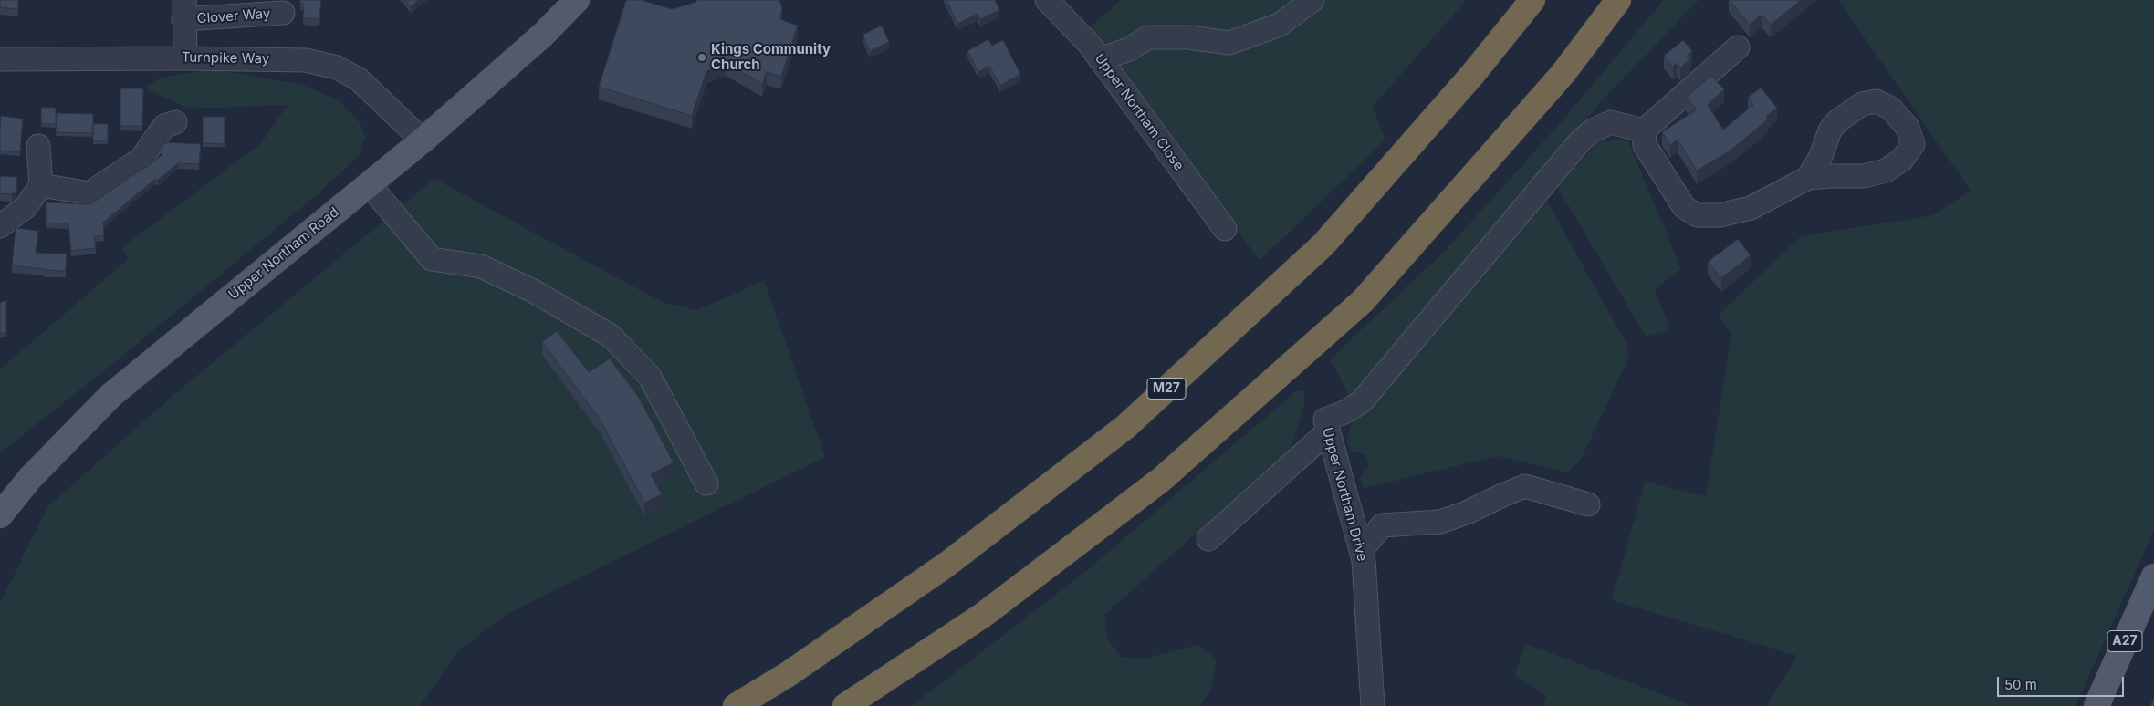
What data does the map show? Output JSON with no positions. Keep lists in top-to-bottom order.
{
  "streets": {
    "highway": ["M27"],
    "main road": ["Upper Northam Road", "A27"],
    "street": [
      "Clover Way",
      "Turnpike Way",
      "Upper Northam Close",
      "Upper Northam Drive"
    ]
  },
  "crossings": [
    ["Clover Way", "Turnpike Way"],
    ["Turnpike Way", "Upper Northam Road"]
  ],
  "places": ["Kings Community Church"],
  "scale_bar": "50 m"
}
